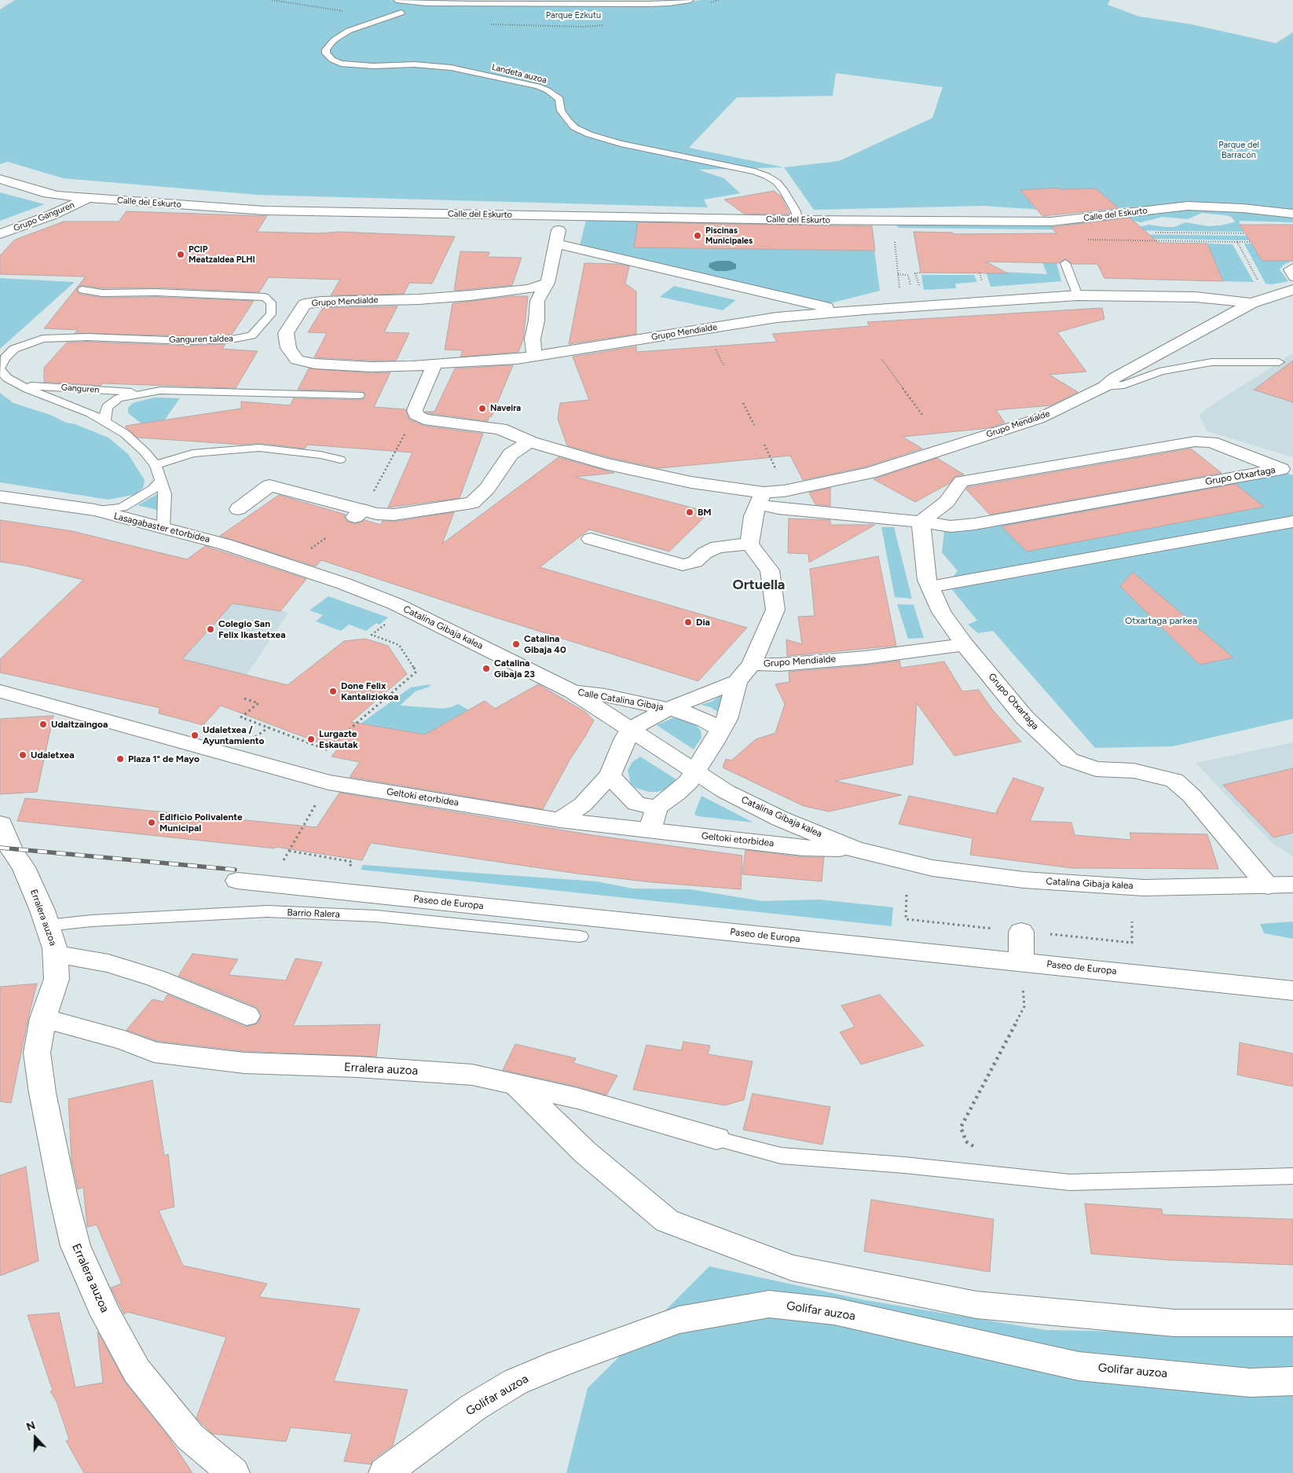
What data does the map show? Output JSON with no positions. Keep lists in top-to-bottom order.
{
  "streets": {
    "street": [
      "Calle del Eskurto",
      "Grupo Ganguren",
      "Grupo Mendialde",
      "Grupo Otxartaga",
      "Lasagabaster etorbidea",
      "Catalina Gibaja kalea",
      "Calle Catalina Gibaja",
      "Geltoki etorbidea",
      "Paseo de Europa",
      "Erralera auzoa",
      "Golifar auzoa"
    ],
    "lane": [
      "Landeta auzoa",
      "Ganguren taldea",
      "Ganguren",
      "Barrio Ralera"
    ]
  },
  "crossings": [
    ["Landeta auzoa", "Calle del Eskurto"],
    ["Calle del Eskurto", "Grupo Ganguren"],
    ["Grupo Mendialde", "Grupo Otxartaga"],
    ["Grupo Mendialde", "Calle Catalina Gibaja"],
    ["Ganguren taldea", "Ganguren"],
    ["Ganguren taldea", "Lasagabaster etorbidea"],
    ["Grupo Otxartaga", "Catalina Gibaja kalea"],
    ["Lasagabaster etorbidea", "Catalina Gibaja kalea"],
    ["Catalina Gibaja kalea", "Calle Catalina Gibaja"],
    ["Catalina Gibaja kalea", "Geltoki etorbidea"],
    ["Barrio Ralera", "Erralera auzoa"]
  ],
  "districts": ["Ortuella"],
  "parks": ["Parque Ezkutu", "Parque del Barracón", "Otxartaga parkea"],
  "places": [
    "Piscinas Municipales",
    "PCIP Meatzaldea PLHI",
    "Naveira",
    "BM",
    "Dia",
    "Colegio San Felix Ikastetxea",
    "Catalina Gibaja 40",
    "Catalina Gibaja 23",
    "Done Felix Kantaliziokoa",
    "Udaltzaingoa",
    "Udaletxea / Ayuntamiento",
    "Lurgazte Eskautak",
    "Udaletxea",
    "Plaza 1° de Mayo",
    "Edificio Polivalente Municipal"
  ],
  "north": "top"
}
